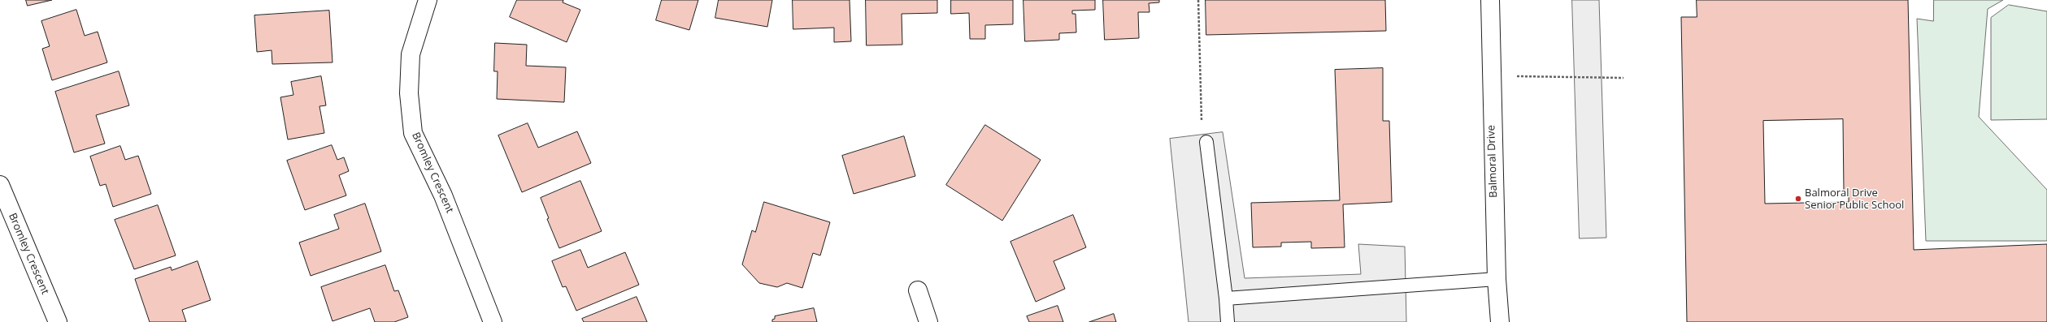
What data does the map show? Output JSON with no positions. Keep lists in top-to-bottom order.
{
  "streets": {
    "street": ["Balmoral Drive", "Bromley Crescent"]
  },
  "places": ["Balmoral Drive Senior Public School"]
}
